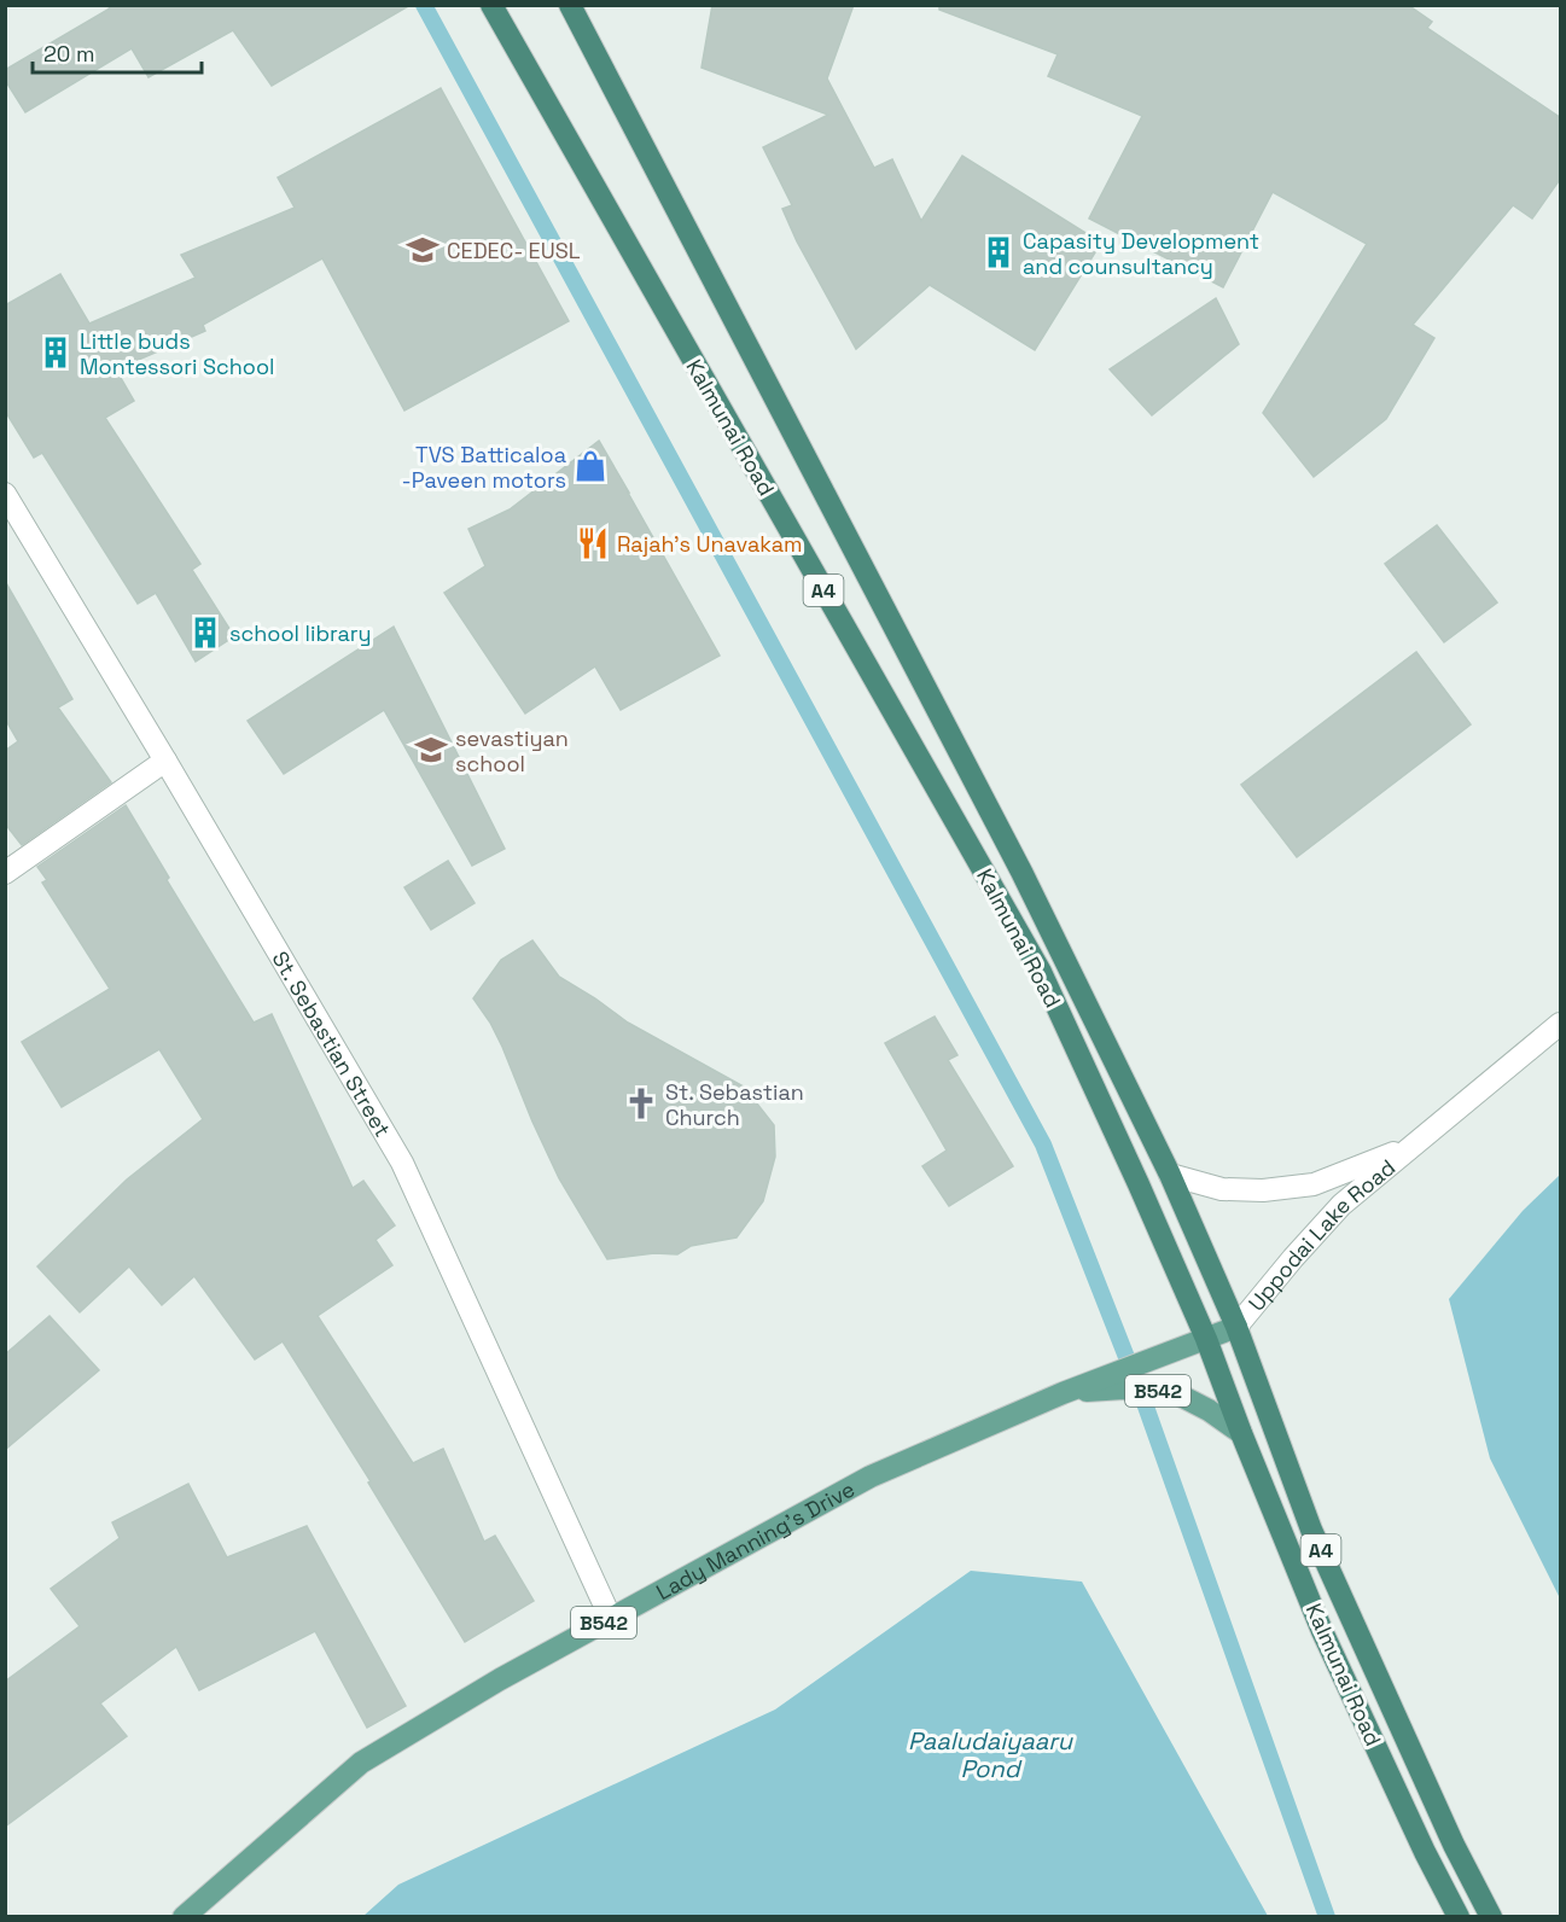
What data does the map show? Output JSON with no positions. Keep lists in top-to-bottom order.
{
  "streets": {
    "highway": ["Kalmunai Road", "A4"],
    "main road": ["B542", "Lady Manning’s Drive"],
    "street": ["St. Sebastian Street", "Uppodai Lake Road"]
  },
  "crossings": [
    ["Kalmunai Road", "Uppodai Lake Road"],
    ["Kalmunai Road", "Lady Manning’s Drive"],
    ["St. Sebastian Street", "Lady Manning’s Drive"],
    ["Uppodai Lake Road", "Lady Manning’s Drive"]
  ],
  "water": ["Paaludaiyaaru Pond"],
  "places": {
    "school or university": ["CEDEC- EUSL", "sevastiyan school"],
    "building": ["Capasity Development and counsultancy", "Little buds Montessori School", "school library"],
    "shop": ["TVS Batticaloa -Paveen motors"],
    "restaurant": ["Rajah's Unavakam"],
    "church": ["St. Sebastian Church"]
  },
  "scale_bar": "20 m"
}
